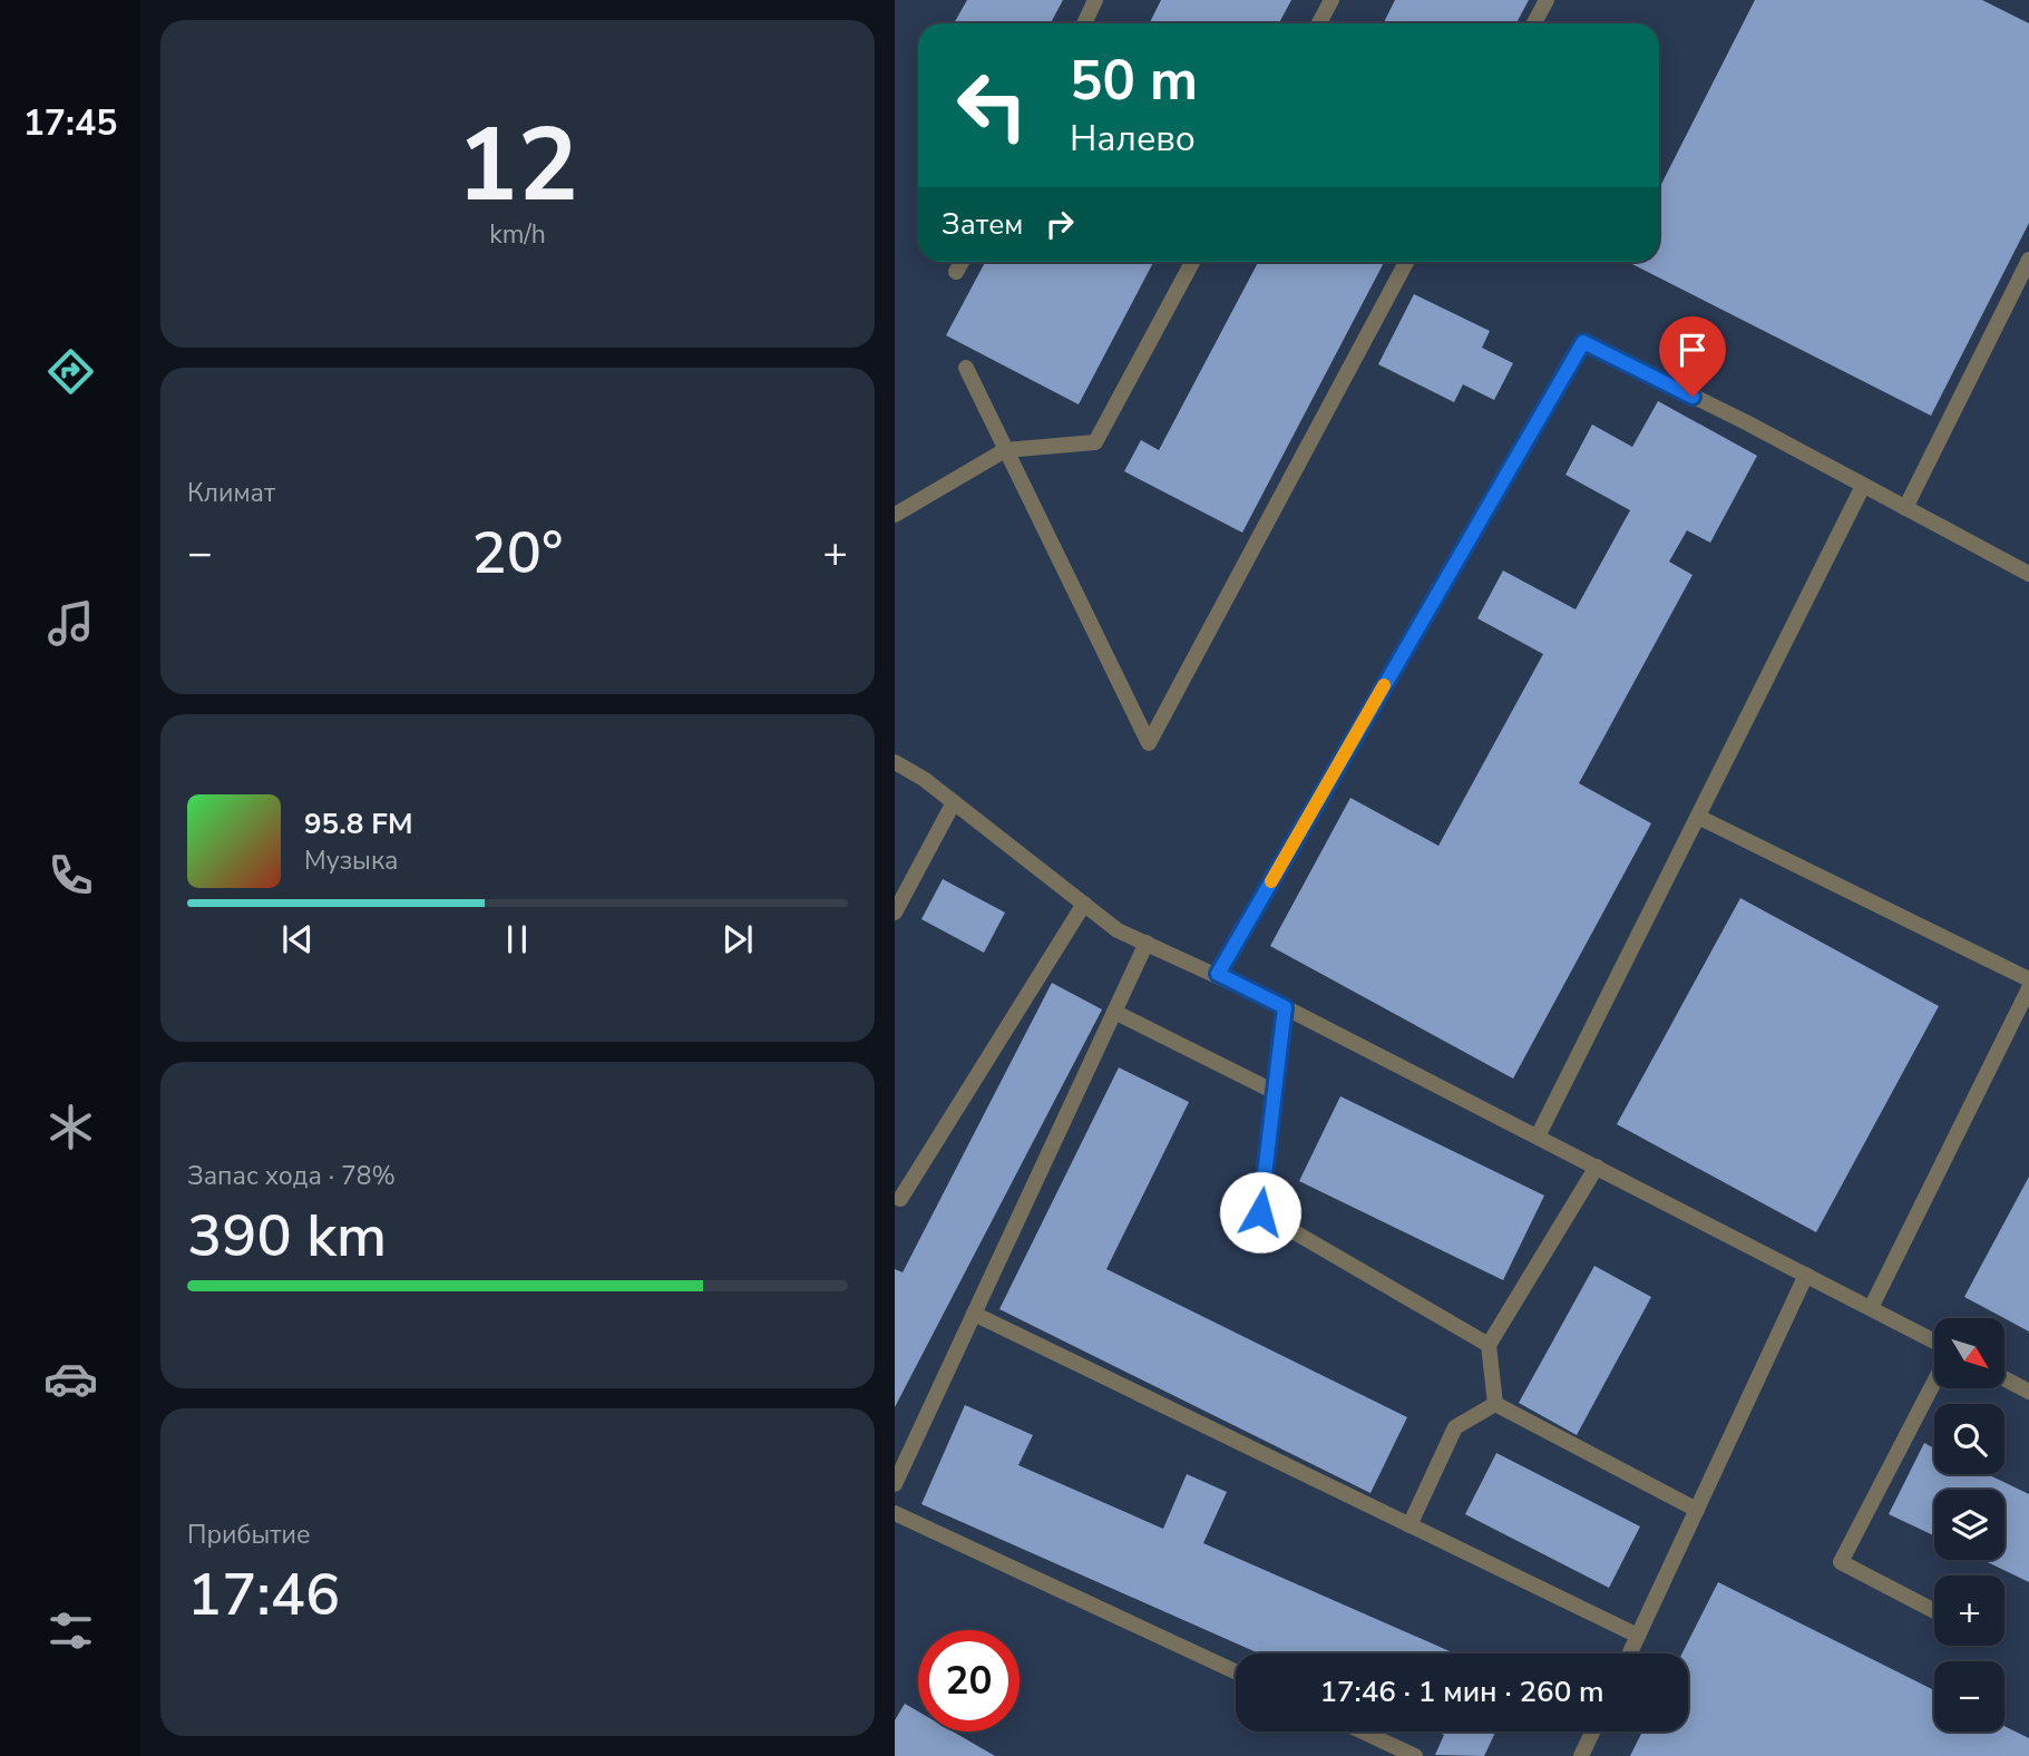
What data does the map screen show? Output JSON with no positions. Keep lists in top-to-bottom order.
{
  "north": "bottom right",
  "page": {
    "tabs": "17:45",
    "tile": [
      ["12", "km/h"],
      "Климат",
      ["Запас хода · 78%", "390 km"],
      ["Прибытие", "17:46"]
    ],
    "turn": ["50 m", "Налево"],
    "then": "Затем",
    "heat": ["−", "20°", "+"],
    "song": ["95.8 FM", "Музыка"],
    "map_buttons": ["+", "−"],
    "limit": "20",
    "trip": "17:46 · 1 мин · 260 m"
  }
}
